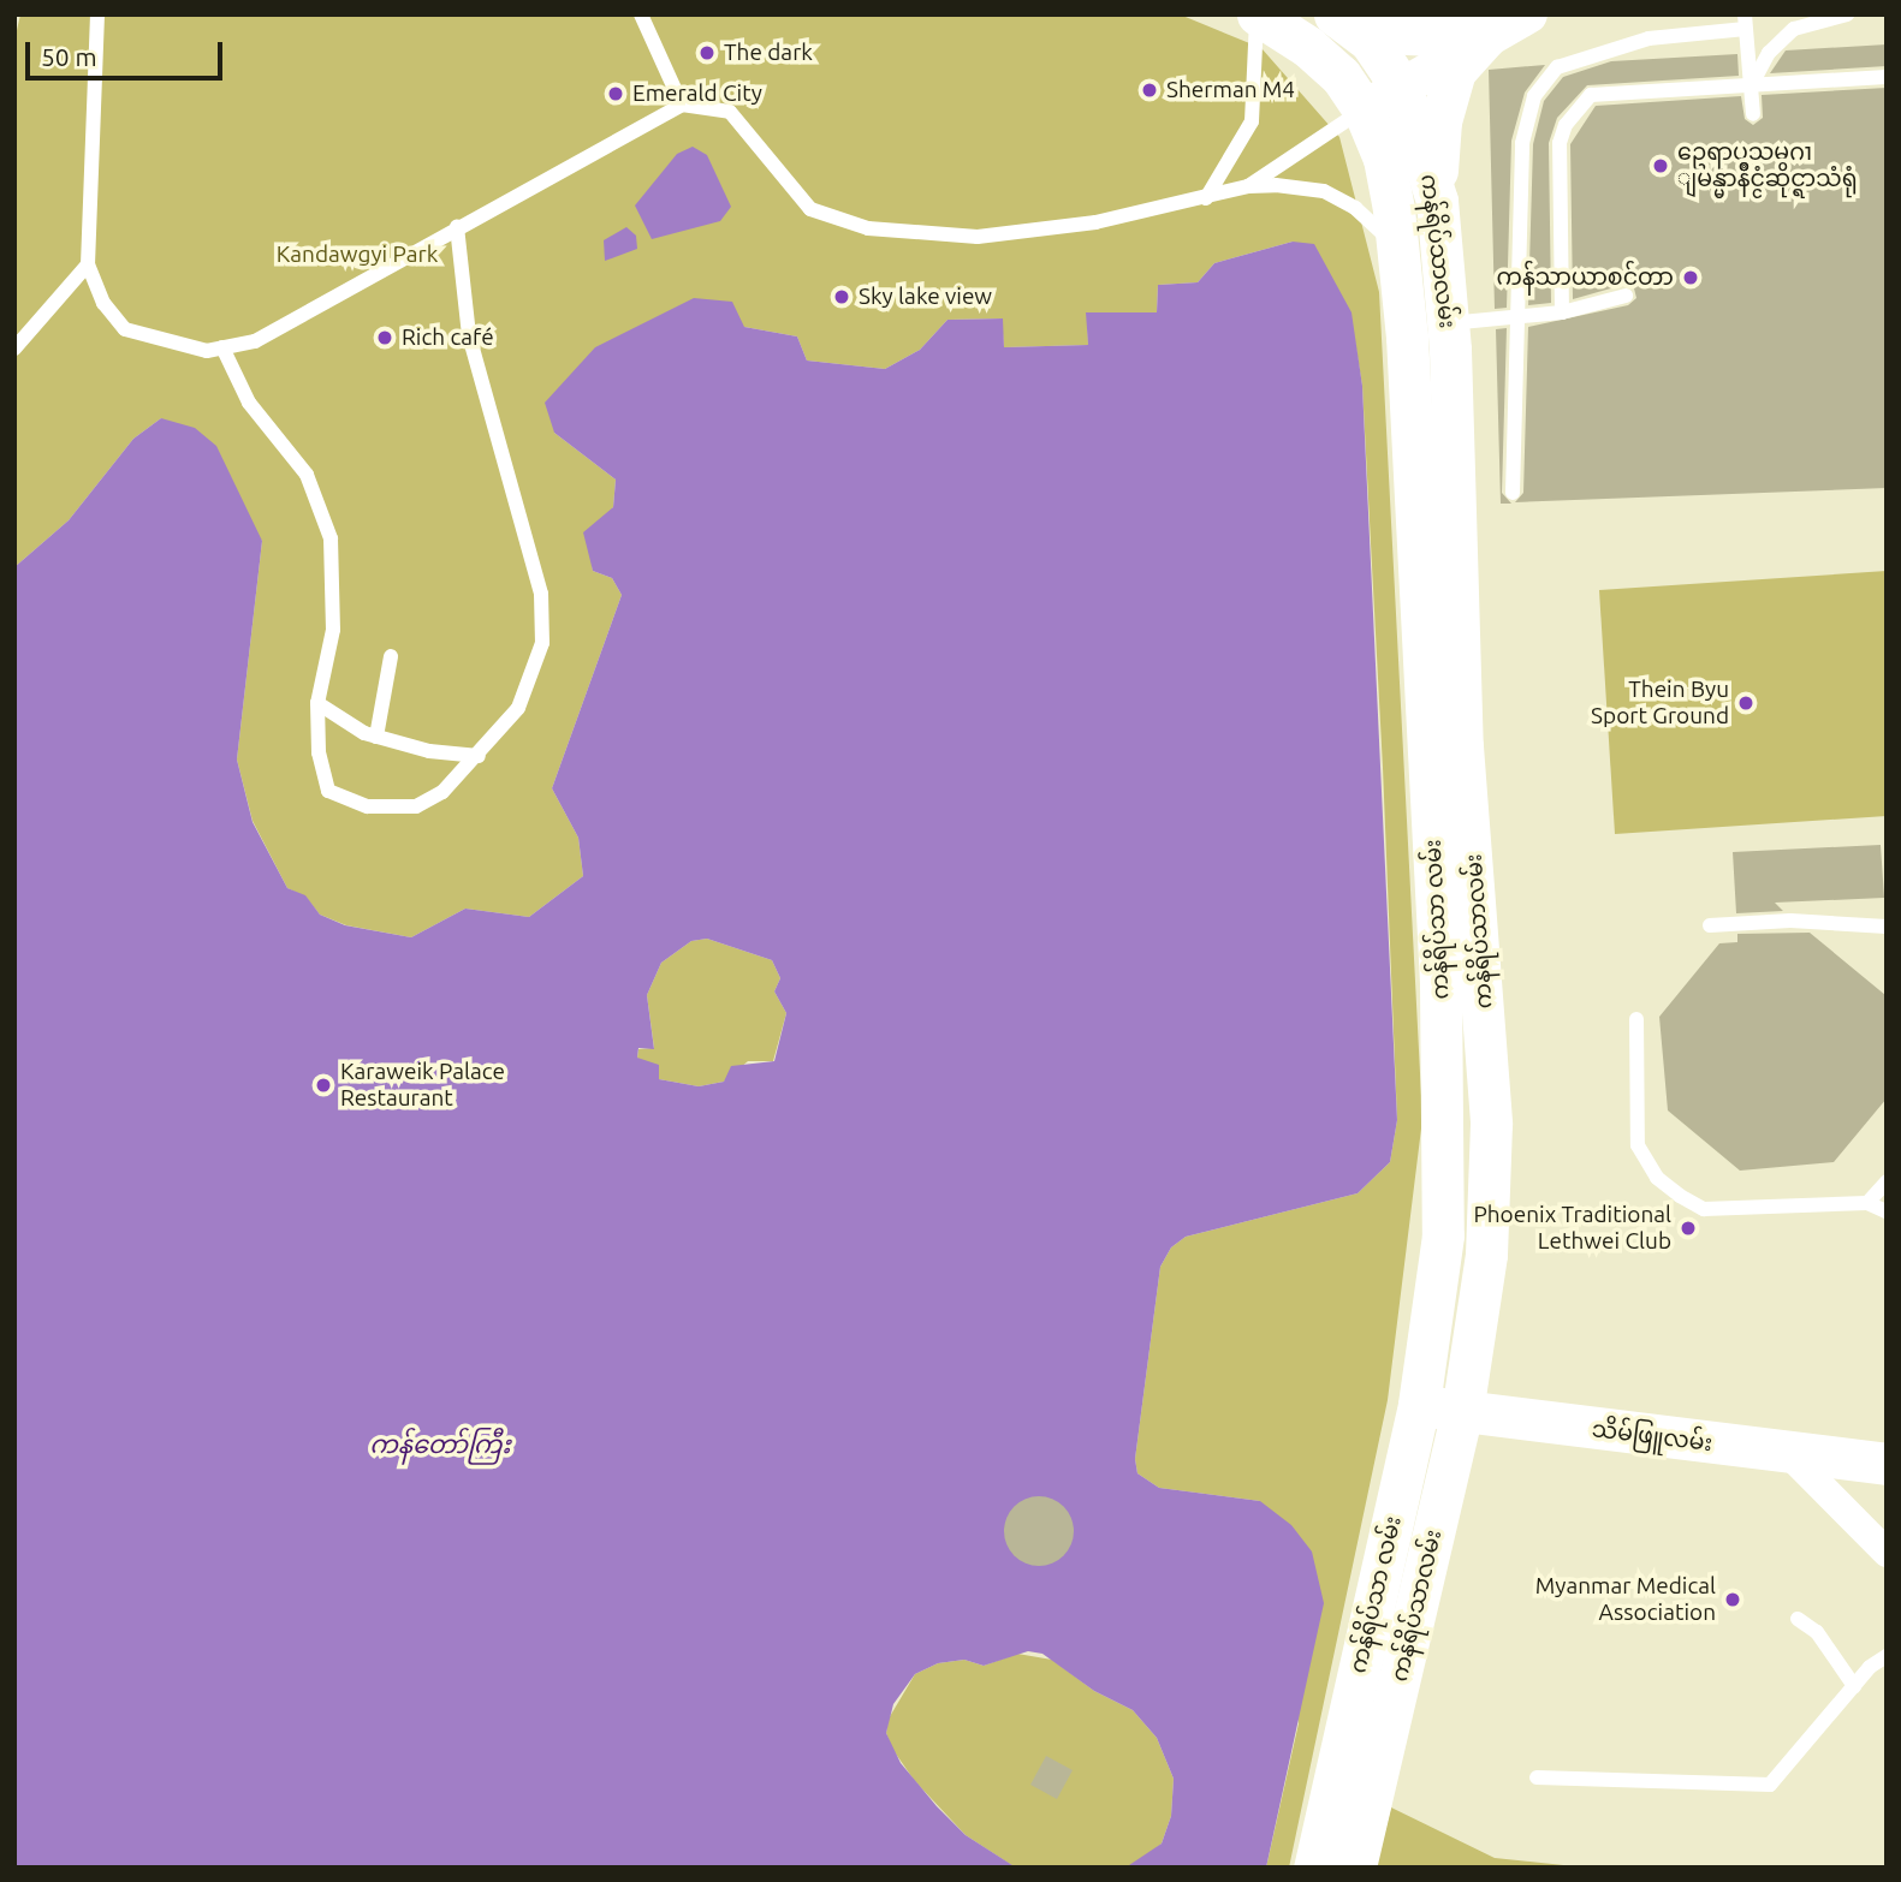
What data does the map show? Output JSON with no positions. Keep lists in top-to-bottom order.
{
  "streets": {
    "main road": ["ကန်ရိပ်သာလမ်း", "ကန်ရိပ်သာ လမ်း", "သိမ်ဖြူလမ်း"]
  },
  "crossings": [
    ["ကန်ရိပ်သာလမ်း", "သိမ်ဖြူလမ်း"],
    ["ကန်ရိပ်သာ လမ်း", "သိမ်ဖြူလမ်း"]
  ],
  "water": ["ကန်တော်ကြီး"],
  "parks": ["Kandawgyi Park"],
  "places": [
    "The dark",
    "Sherman M4",
    "Emerald City",
    "ဥေရာပသမဂၢ ျမန္မာနိဳင္ငံဆိုင္ရာသံရုံ",
    "ကန်သာယာစင်တာ",
    "Sky lake view",
    "Rich café",
    "Thein Byu Sport Ground",
    "Karaweik Palace Restaurant",
    "Phoenix Traditional Lethwei Club",
    "Myanmar Medical Association"
  ],
  "scale_bar": "50 m"
}
